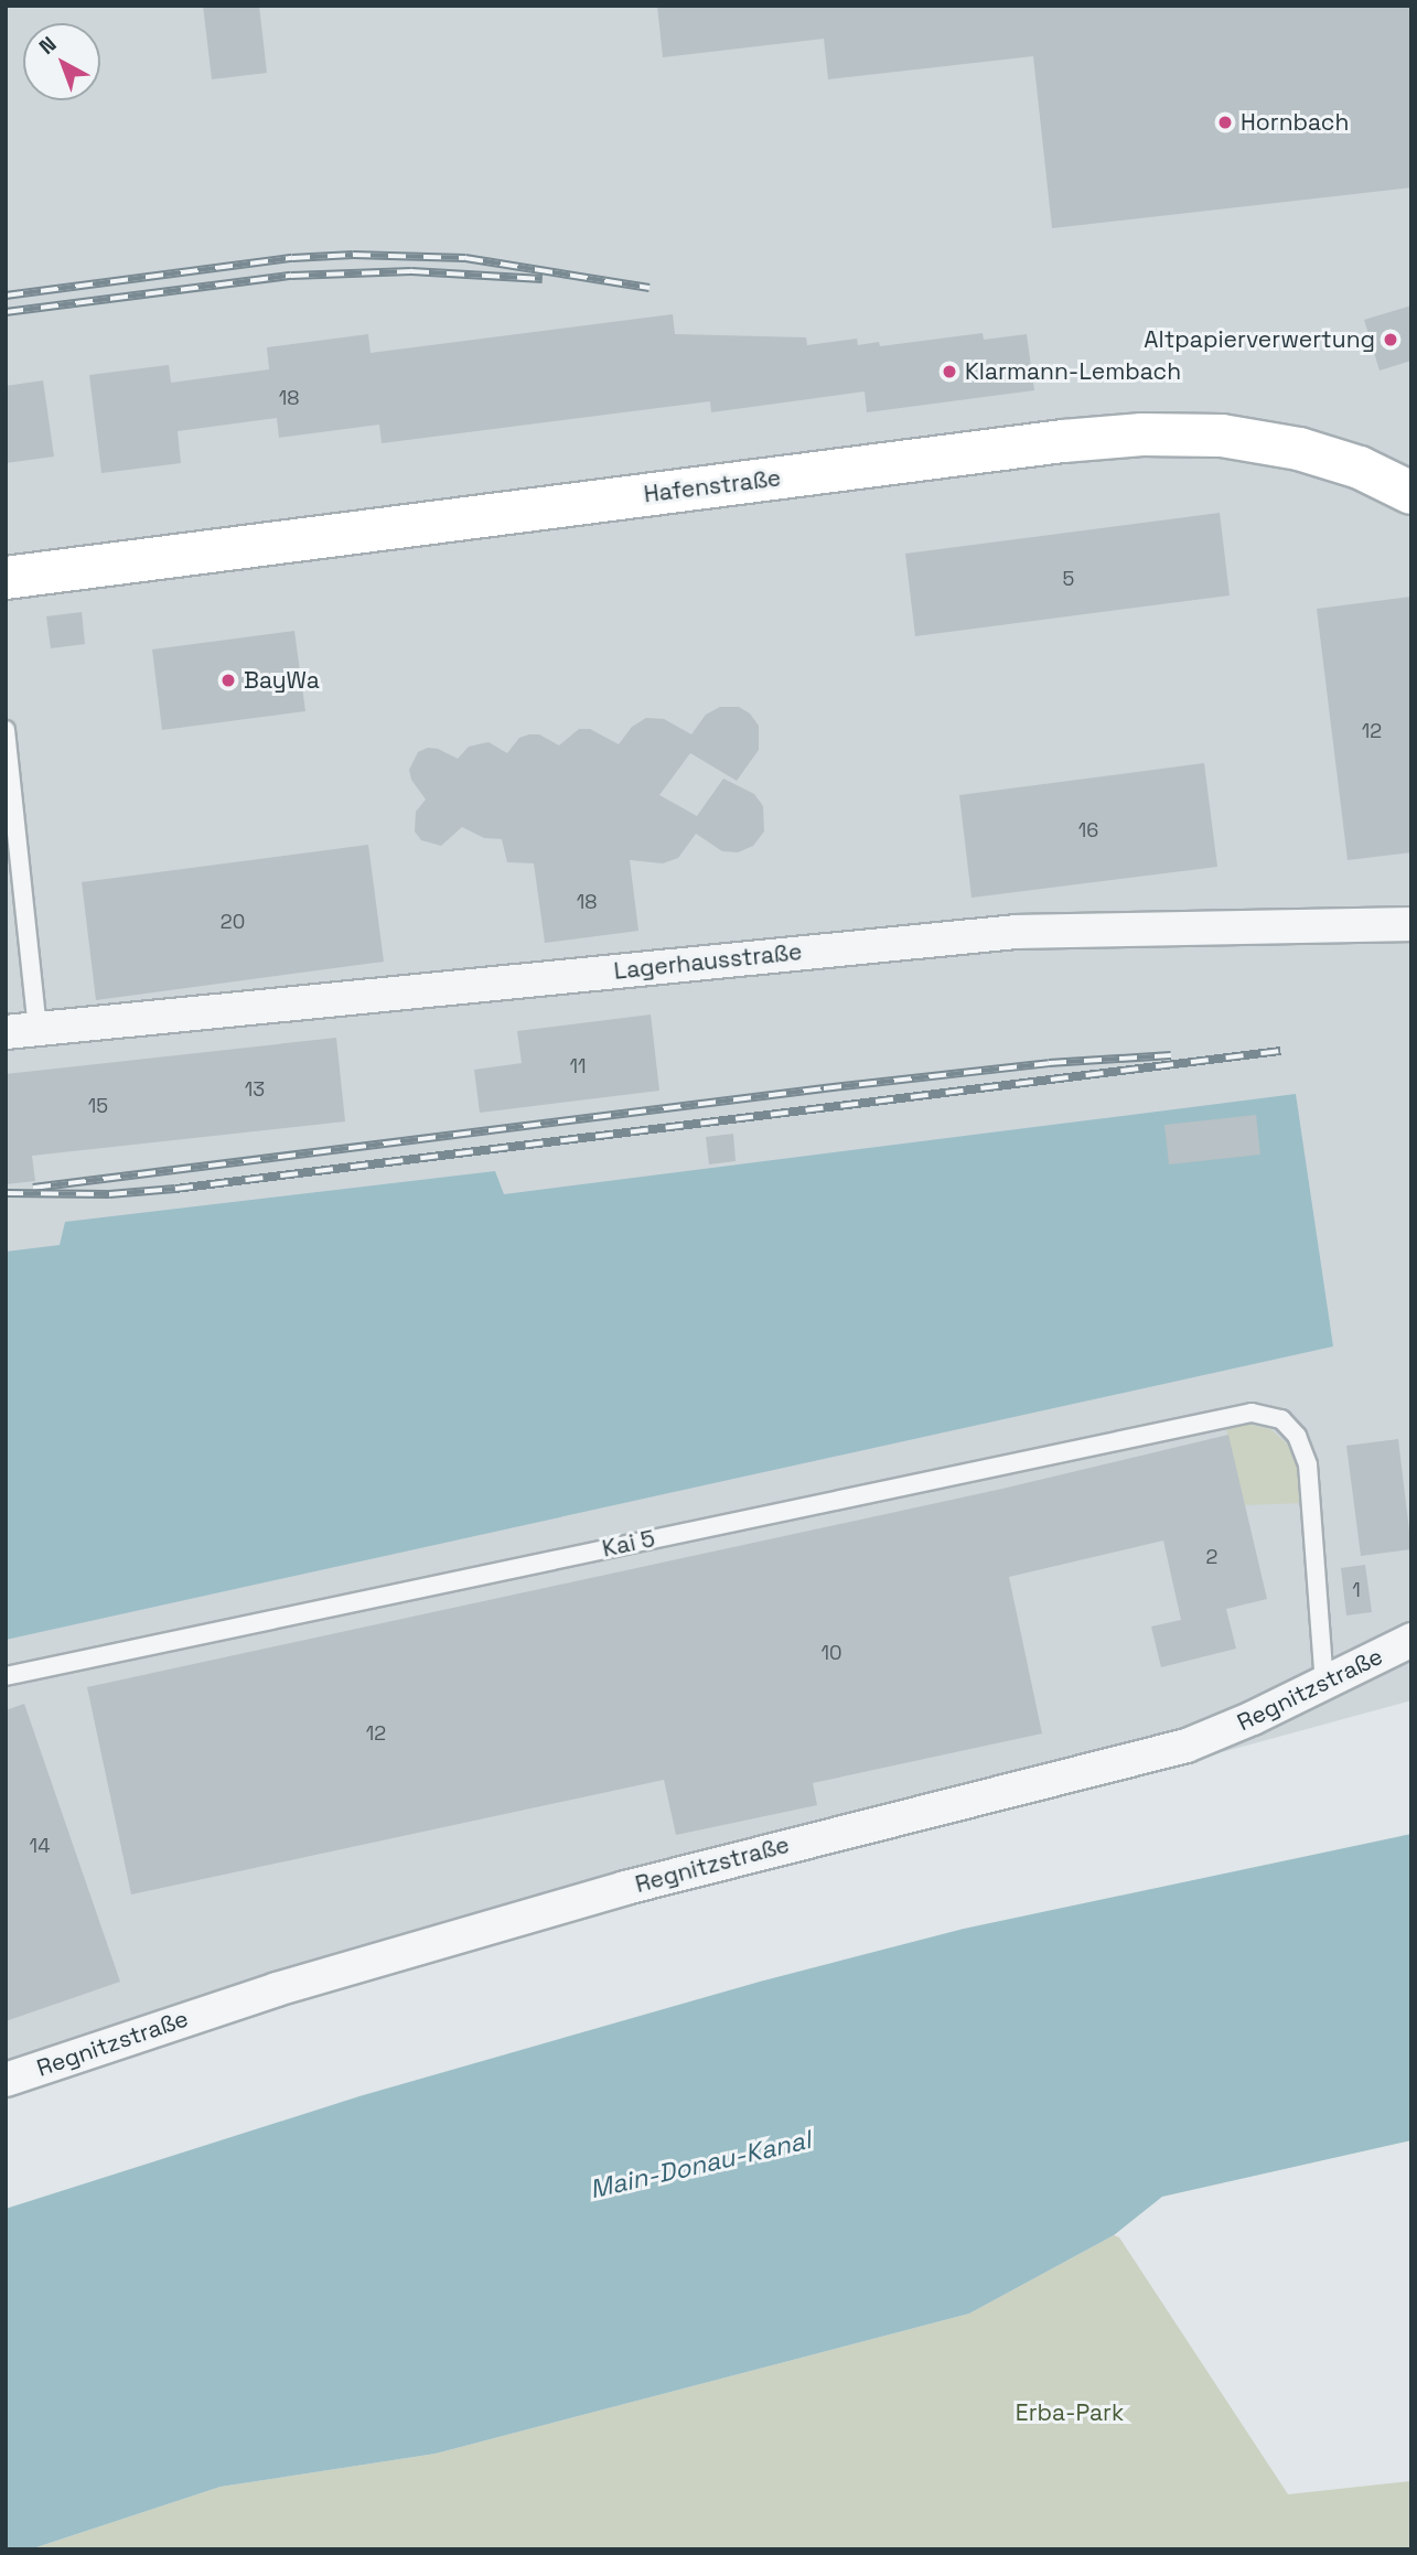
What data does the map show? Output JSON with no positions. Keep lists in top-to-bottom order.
{
  "streets": {
    "street": ["Hafenstraße", "Lagerhausstraße", "Regnitzstraße"],
    "lane": ["Kai 5"]
  },
  "crossings": [
    ["Kai 5", "Regnitzstraße"]
  ],
  "water": ["Main-Donau-Kanal"],
  "parks": ["Erba-Park"],
  "places": [
    "Hornbach",
    "Altpapierverwertung",
    "Klarmann-Lembach",
    "BayWa"
  ],
  "house_numbers": [
    "18",
    "5",
    "12",
    "16",
    "18",
    "20",
    "11",
    "13",
    "15",
    "2",
    "1",
    "10",
    "12",
    "14"
  ],
  "north": "top left"
}
